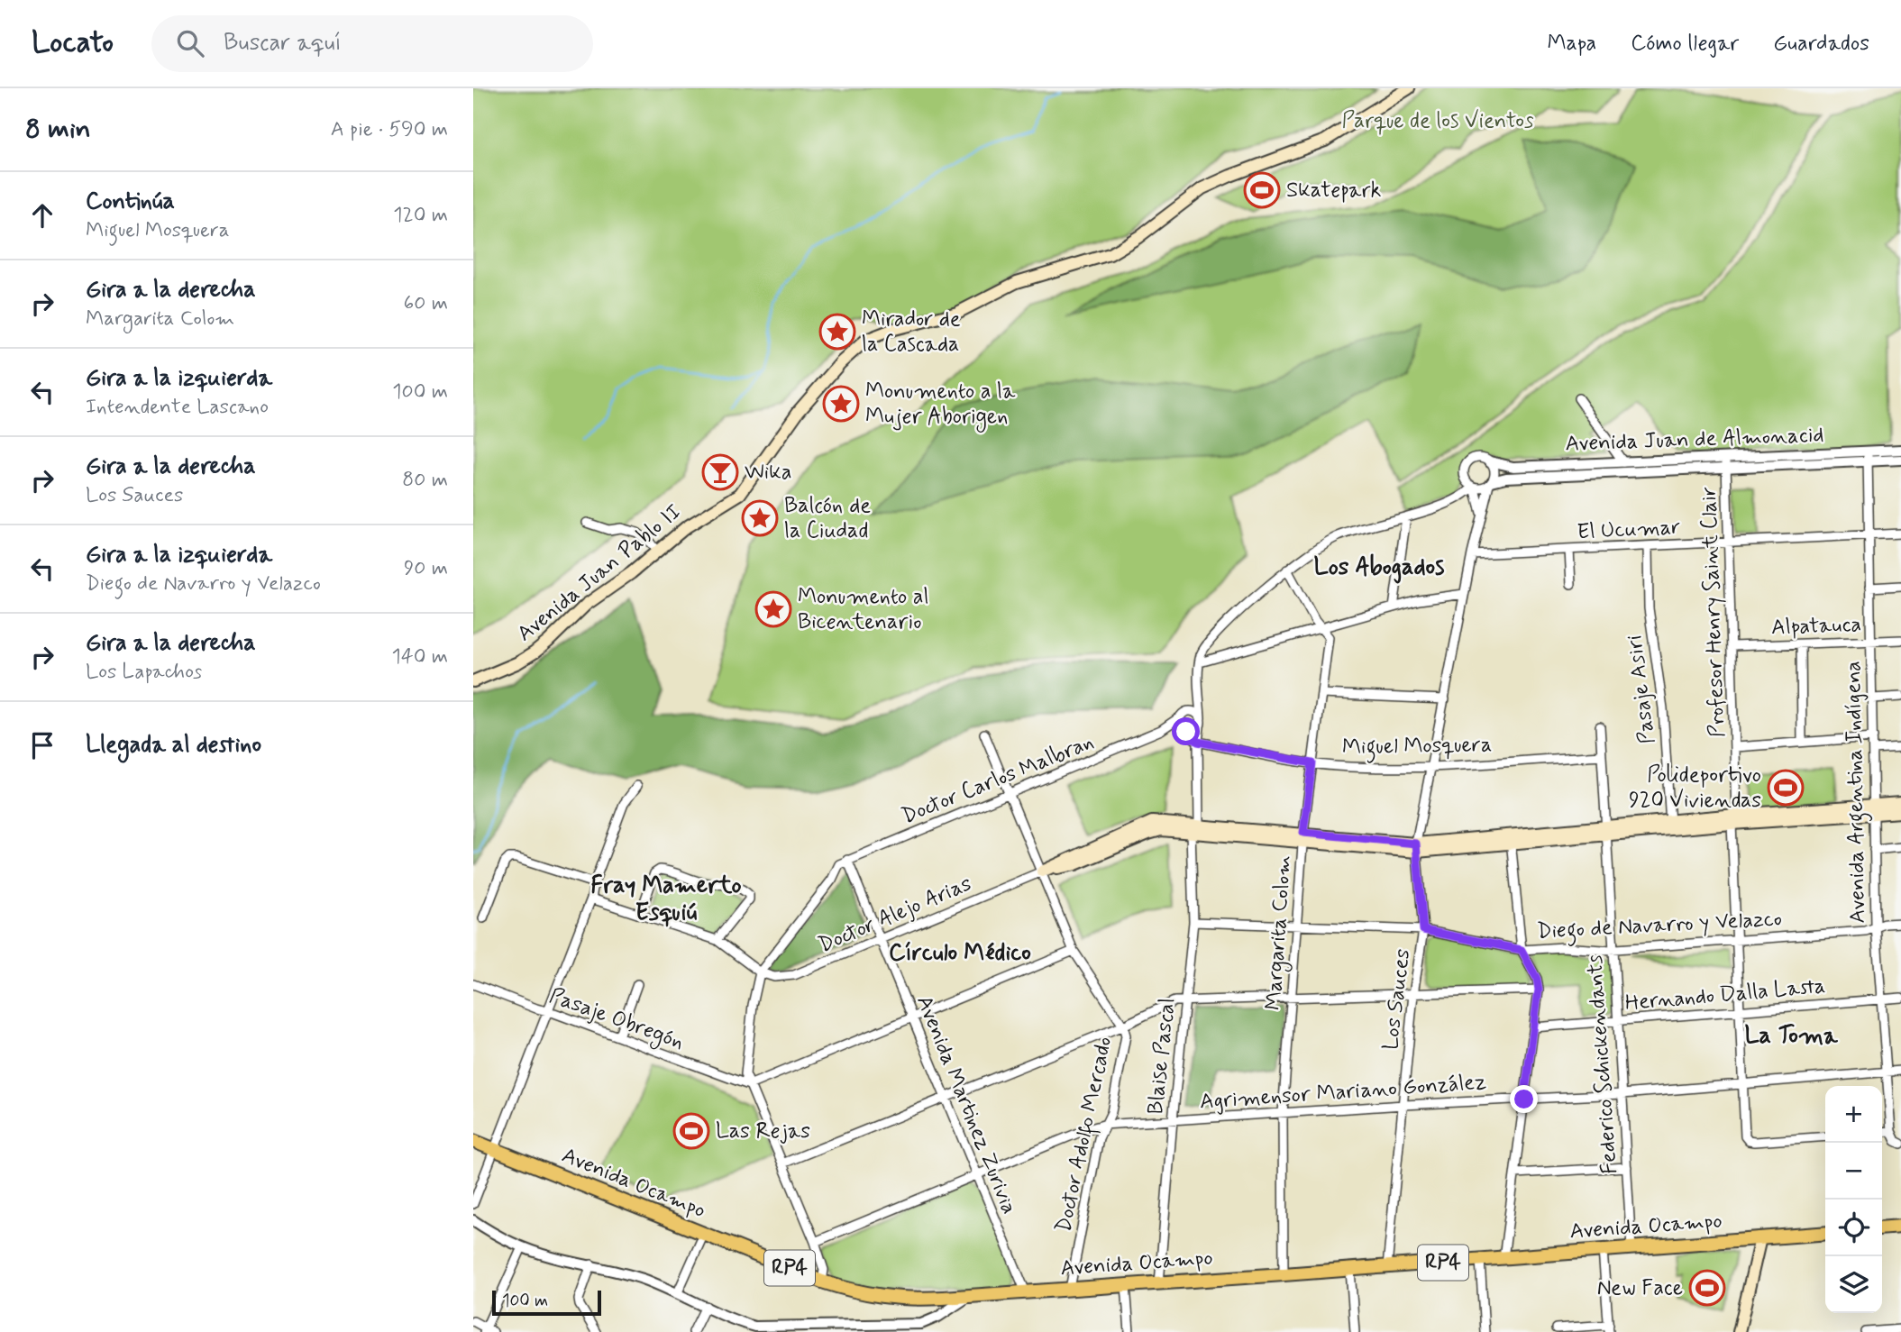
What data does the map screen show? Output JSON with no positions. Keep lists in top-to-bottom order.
{
  "streets": {
    "main road": ["Avenida Juan Pablo II", "Avenida Ocampo", "RP4"],
    "street": [
      "Avenida Juan de Almonacid",
      "El Ucumar",
      "Profesor Henry Saint Clair",
      "Alpatauca",
      "Pasaje Asiri",
      "Miguel Mosquera",
      "Doctor Carlos Malbran",
      "Avenida Argentina Indígena",
      "Doctor Alejo Arias",
      "Diego de Navarro y Velazco",
      "Margarita Colom",
      "Hernando Dalla Lasta",
      "Los Sauces",
      "Pasaje Obregón",
      "Blaise Pascal",
      "Federico Schickendants",
      "Agrimensor Mariano González",
      "Avenida Martinez Zurivia",
      "Doctor Adolfo Mercado"
    ]
  },
  "crossings": [
    ["Avenida Juan de Almonacid", "Profesor Henry Saint Clair"],
    ["Avenida Juan de Almonacid", "Los Sauces"],
    ["El Ucumar", "Profesor Henry Saint Clair"],
    ["El Ucumar", "Pasaje Asiri"],
    ["El Ucumar", "Avenida Argentina Indígena"],
    ["El Ucumar", "Los Sauces"],
    ["Profesor Henry Saint Clair", "Alpatauca"],
    ["Profesor Henry Saint Clair", "Diego de Navarro y Velazco"],
    ["Profesor Henry Saint Clair", "Hernando Dalla Lasta"],
    ["Profesor Henry Saint Clair", "Agrimensor Mariano González"],
    ["Alpatauca", "Avenida Argentina Indígena"],
    ["Miguel Mosquera", "Margarita Colom"],
    ["Miguel Mosquera", "Los Sauces"],
    ["Miguel Mosquera", "Federico Schickendants"],
    ["Doctor Carlos Malbran", "Avenida Martinez Zurivia"],
    ["Avenida Argentina Indígena", "Diego de Navarro y Velazco"],
    ["Avenida Argentina Indígena", "Hernando Dalla Lasta"],
    ["Avenida Argentina Indígena", "Agrimensor Mariano González"],
    ["Doctor Alejo Arias", "Avenida Martinez Zurivia"],
    ["Diego de Navarro y Velazco", "Margarita Colom"],
    ["Diego de Navarro y Velazco", "Los Sauces"],
    ["Diego de Navarro y Velazco", "Blaise Pascal"],
    ["Diego de Navarro y Velazco", "Federico Schickendants"],
    ["Margarita Colom", "Agrimensor Mariano González"],
    ["Margarita Colom", "Avenida Ocampo"],
    ["Hernando Dalla Lasta", "Federico Schickendants"],
    ["Los Sauces", "Agrimensor Mariano González"],
    ["Los Sauces", "Avenida Ocampo"],
    ["Blaise Pascal", "Agrimensor Mariano González"],
    ["Blaise Pascal", "Avenida Ocampo"],
    ["Federico Schickendants", "Agrimensor Mariano González"],
    ["Federico Schickendants", "Avenida Ocampo"],
    ["Agrimensor Mariano González", "Avenida Martinez Zurivia"],
    ["Agrimensor Mariano González", "Doctor Adolfo Mercado"],
    ["Avenida Martinez Zurivia", "Avenida Ocampo"],
    ["Doctor Adolfo Mercado", "Avenida Ocampo"]
  ],
  "districts": [
    "Los Abogados",
    "Fray Mamerto Esquiú",
    "Círculo Médico",
    "La Toma"
  ],
  "parks": ["Parque de los Vientos"],
  "places": {
    "sports": [
      "Skatepark",
      "Polideportivo 920 Viviendas",
      "Las Rejas",
      "New Face"
    ],
    "place": [
      "Mirador de la Cascada",
      "Monumento a la Mujer Aborigen",
      "Balcón de la Ciudad",
      "Monumento al Bicentenario"
    ],
    "bar": ["Wika"]
  },
  "scale_bar": "100 m",
  "page": {
    "header": "Locato",
    "search": "Buscar aquí",
    "nav": ["Mapa", "Cómo llegar", "Guardados"],
    "heading": ["8 min", "A pie · 590 m"],
    "list": [
      ["Continúa", "Miguel Mosquera", "120 m"],
      ["Gira a la derecha", "Margarita Colom", "60 m"],
      ["Gira a la izquierda", "Intendente Lascano", "100 m"],
      ["Gira a la derecha", "Los Sauces", "80 m"],
      ["Gira a la izquierda", "Diego de Navarro y Velazco", "90 m"],
      ["Gira a la derecha", "Los Lapachos", "140 m"],
      "Llegada al destino"
    ],
    "map_buttons": ["+", "−"],
    "scale": "100 m"
  }
}
